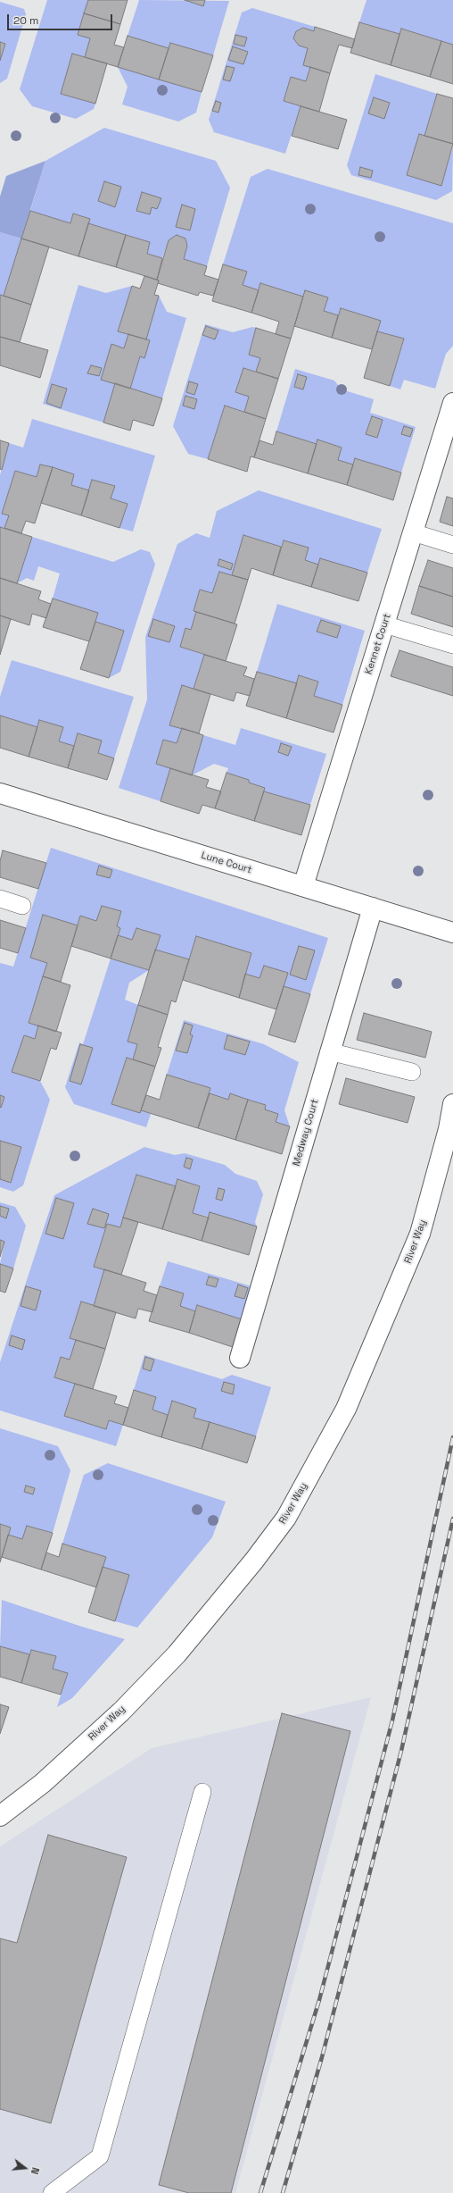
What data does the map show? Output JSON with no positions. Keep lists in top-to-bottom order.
{
  "streets": {
    "street": [
      "Kennet Court",
      "Lune Court",
      "Medway Court",
      "River Way"
    ]
  },
  "crossings": [
    ["Kennet Court", "Lune Court"],
    ["Lune Court", "Medway Court"]
  ],
  "scale_bar": "20 m",
  "north": "right"
}
